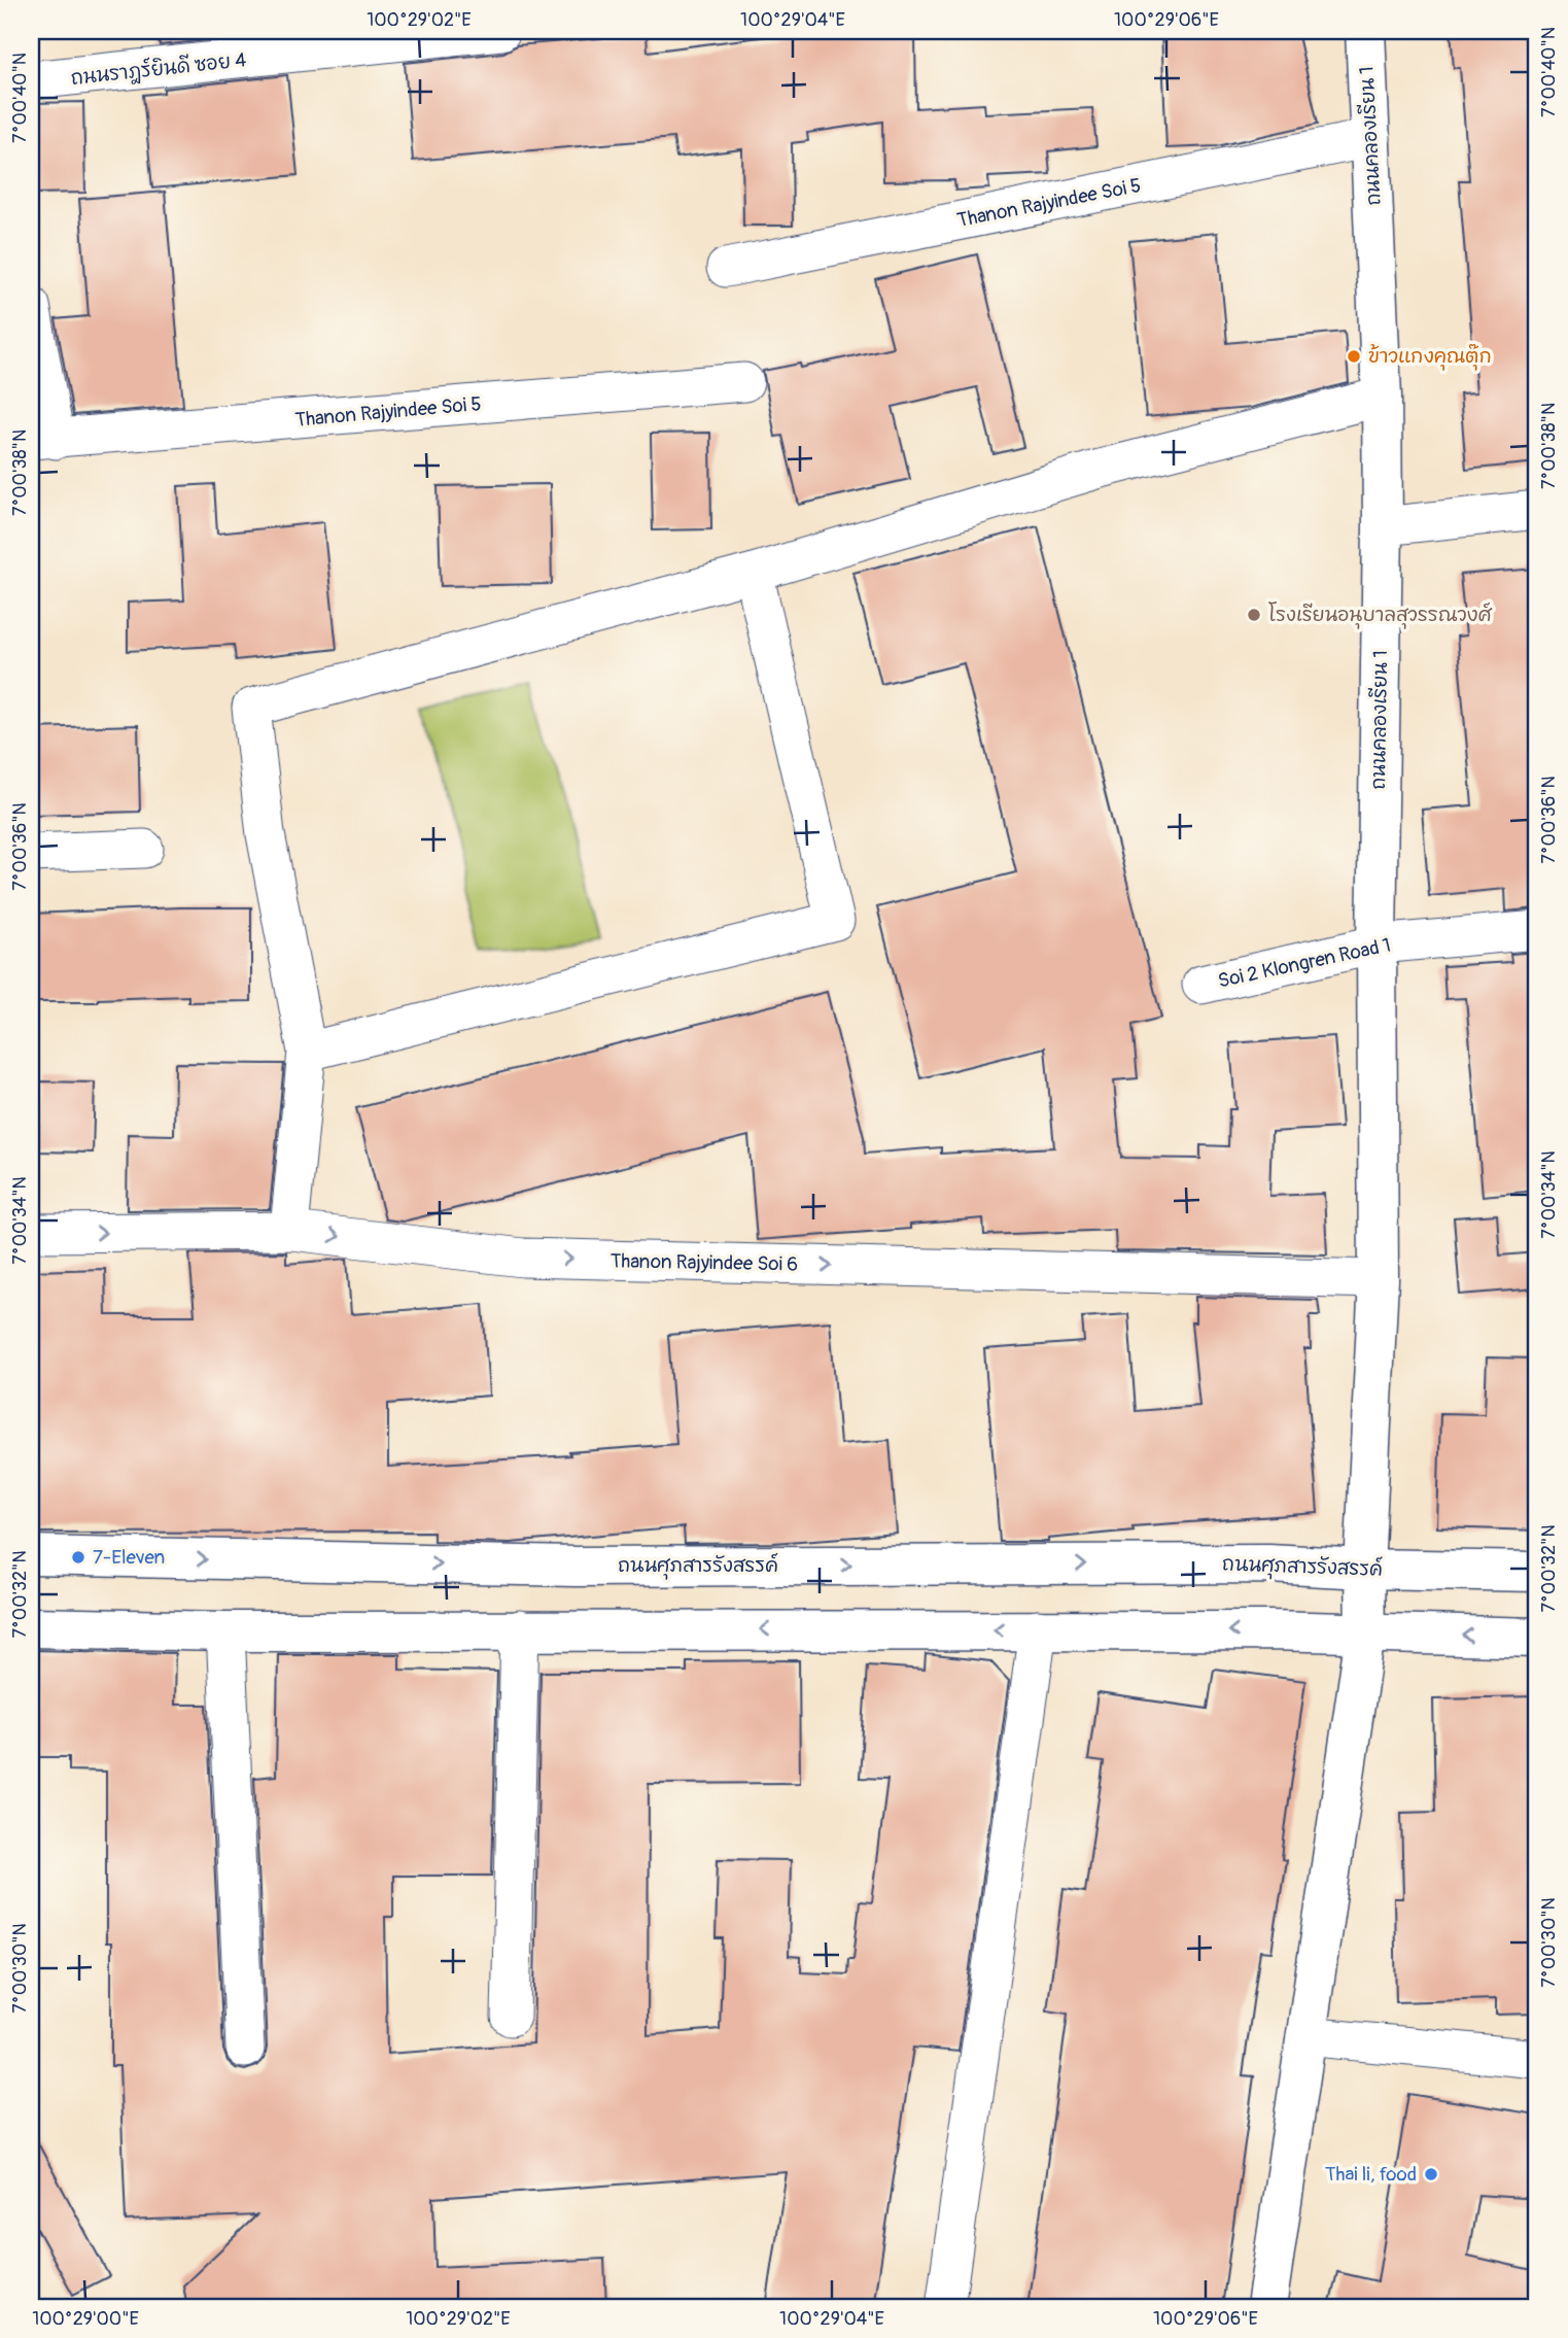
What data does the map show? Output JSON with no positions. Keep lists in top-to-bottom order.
{
  "streets": {
    "street": [
      "ถนนราฎร์ยินดี ซอย 4",
      "ถนนคลองเรียน 1",
      "Thanon Rajyindee Soi 5",
      "Soi 2 Klongren Road 1",
      "Thanon Rajyindee Soi 6",
      "ถนนศุภสารรังสรรค์"
    ]
  },
  "crossings": [
    ["ถนนคลองเรียน 1", "Thanon Rajyindee Soi 5"],
    ["ถนนคลองเรียน 1", "Soi 2 Klongren Road 1"],
    ["ถนนคลองเรียน 1", "Thanon Rajyindee Soi 6"],
    ["ถนนคลองเรียน 1", "ถนนศุภสารรังสรรค์"]
  ],
  "one_way": ["Thanon Rajyindee Soi 6"],
  "places": [
    "ข้าวแกงคุณตุ๊ก",
    "โรงเรียนอนุบาลสุวรรณวงศ์",
    "7-Eleven",
    "Thai li, food"
  ],
  "coordinates": [
    "100°29'02\"E",
    "100°29'04\"E",
    "100°29'06\"E",
    "7°00'40\"N",
    "7°00'38\"N",
    "7°00'36\"N",
    "7°00'34\"N",
    "7°00'32\"N",
    "7°00'30\"N",
    "100°29'00\"E"
  ]
}
